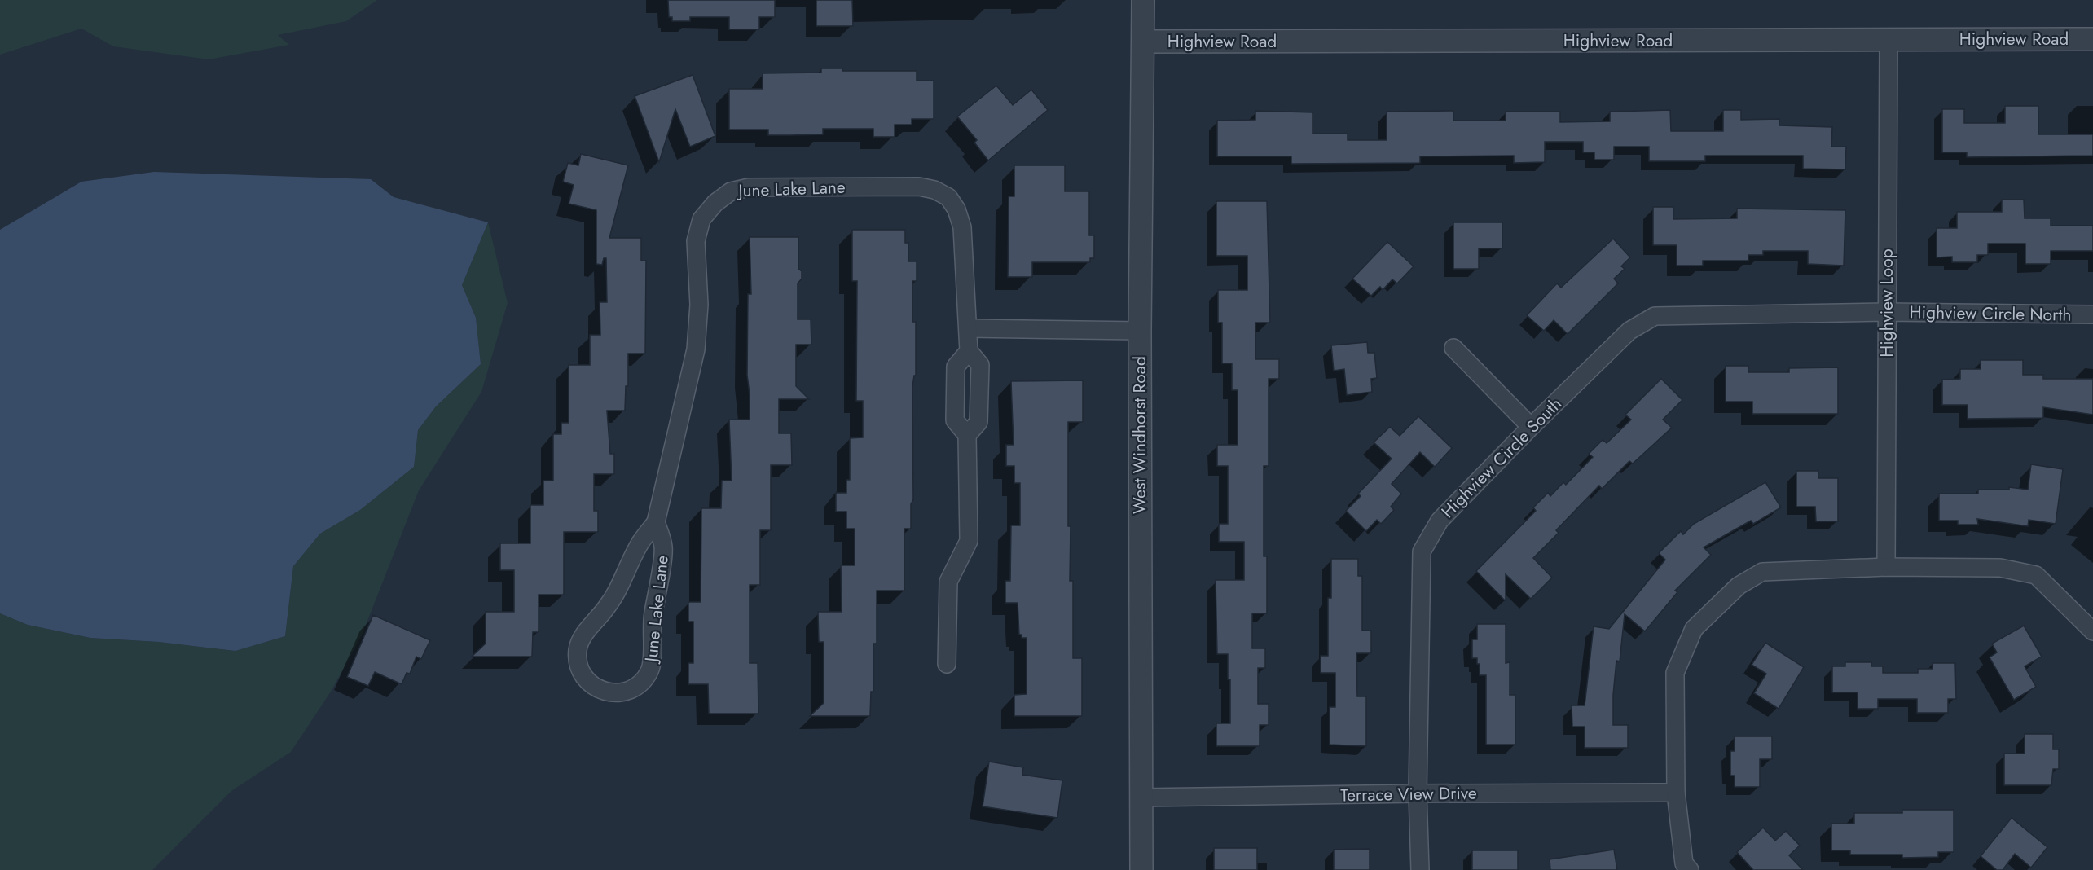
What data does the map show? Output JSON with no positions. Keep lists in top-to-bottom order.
{
  "streets": {
    "street": [
      "Highview Road",
      "June Lake Lane",
      "Highview Loop",
      "Highview Circle North",
      "West Windhorst Road",
      "Highview Circle South",
      "Terrace View Drive"
    ]
  },
  "crossings": [
    ["Highview Road", "Highview Loop"],
    ["Highview Road", "West Windhorst Road"],
    ["Highview Loop", "Highview Circle North"],
    ["Highview Loop", "Highview Circle South"],
    ["Highview Circle North", "Highview Circle South"],
    ["West Windhorst Road", "Terrace View Drive"],
    ["Highview Circle South", "Terrace View Drive"]
  ]
}
